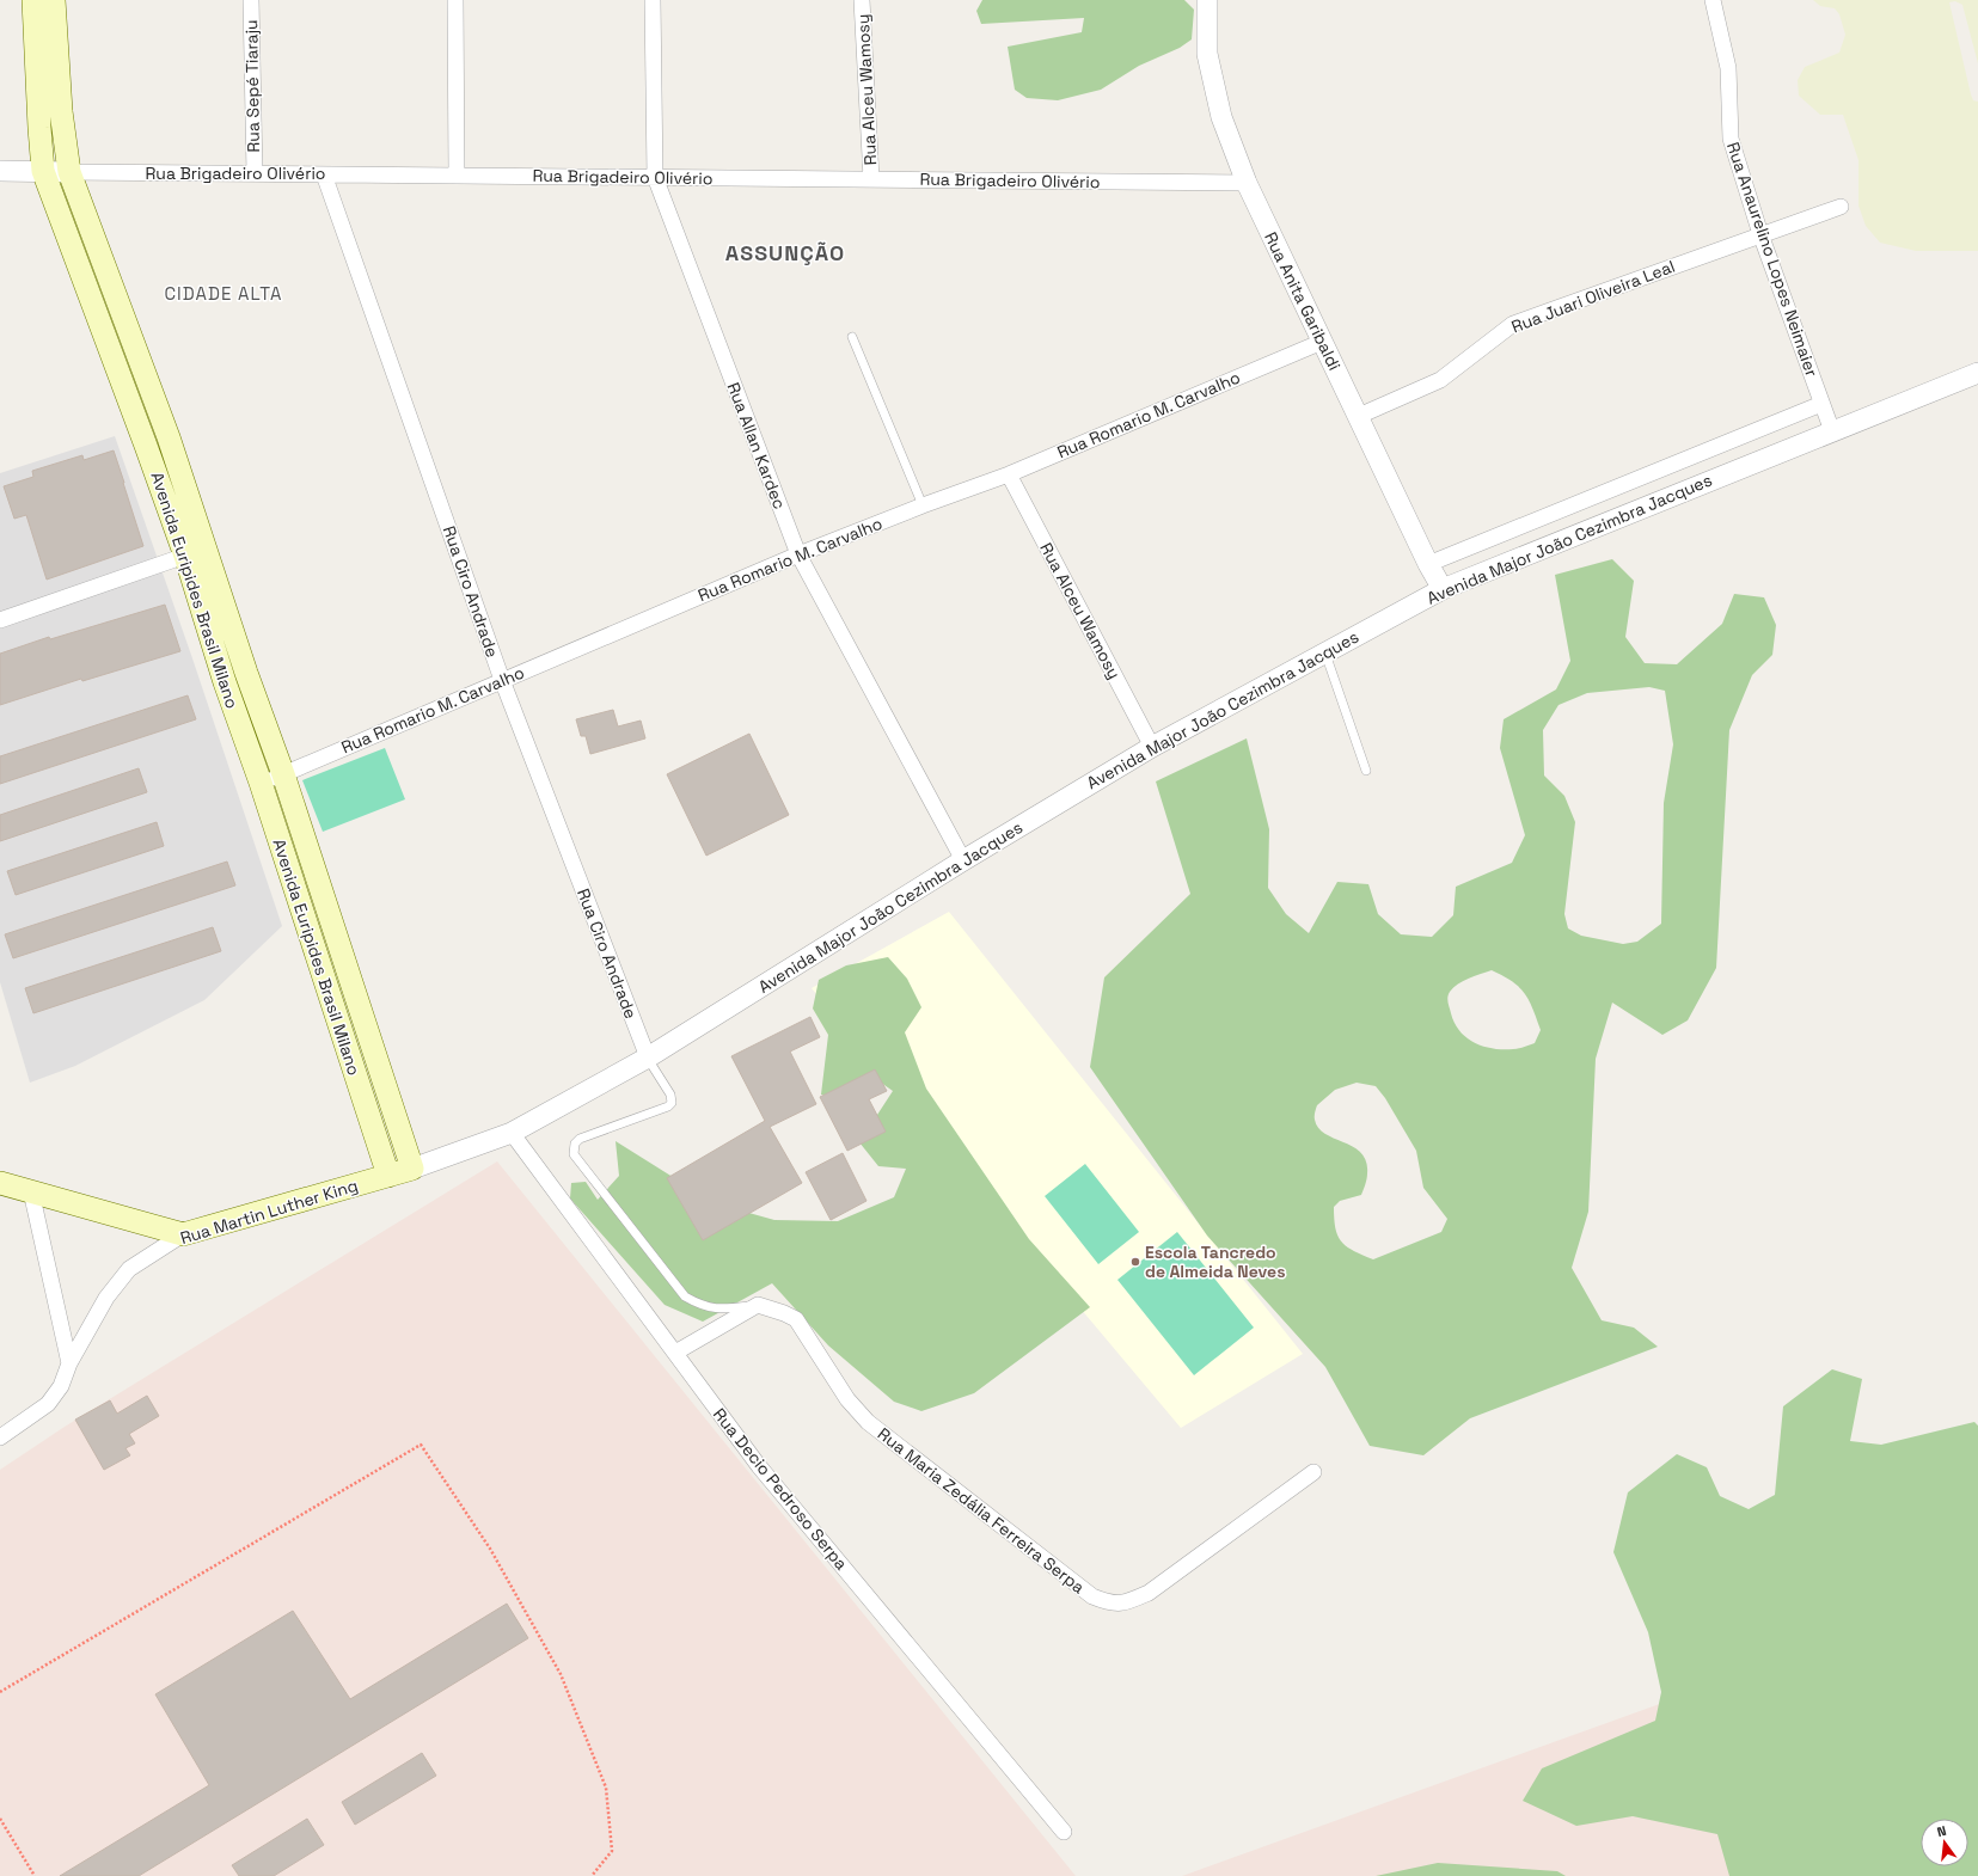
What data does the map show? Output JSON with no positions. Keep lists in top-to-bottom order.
{
  "streets": {
    "main road": ["Avenida Euripides Brasil Milano", "Rua Martin Luther King"],
    "street": [
      "Rua Sepé Tiaraju",
      "Rua Alceu Wamosy",
      "Rua Brigadeiro Olivério",
      "Rua Anaurelino Lopes Neimaier",
      "Rua Juari Oliveira Leal",
      "Rua Anita Garibaldi",
      "Rua Romario M. Carvalho",
      "Rua Allan Kardec",
      "Avenida Major João Cezimbra Jacques",
      "Rua Ciro Andrade",
      "Rua Decio Pedroso Serpa",
      "Rua Maria Zedália Ferreira Serpa"
    ]
  },
  "crossings": [
    ["Rua Sepé Tiaraju", "Rua Brigadeiro Olivério"],
    ["Rua Alceu Wamosy", "Rua Brigadeiro Olivério"],
    ["Rua Alceu Wamosy", "Rua Romario M. Carvalho"],
    ["Rua Alceu Wamosy", "Avenida Major João Cezimbra Jacques"],
    ["Rua Brigadeiro Olivério", "Rua Anita Garibaldi"],
    ["Rua Brigadeiro Olivério", "Rua Allan Kardec"],
    ["Rua Brigadeiro Olivério", "Avenida Euripides Brasil Milano"],
    ["Rua Brigadeiro Olivério", "Rua Ciro Andrade"],
    ["Rua Anaurelino Lopes Neimaier", "Rua Juari Oliveira Leal"],
    ["Rua Anaurelino Lopes Neimaier", "Avenida Major João Cezimbra Jacques"],
    ["Rua Juari Oliveira Leal", "Rua Anita Garibaldi"],
    ["Rua Anita Garibaldi", "Rua Romario M. Carvalho"],
    ["Rua Anita Garibaldi", "Avenida Major João Cezimbra Jacques"],
    ["Rua Romario M. Carvalho", "Rua Allan Kardec"],
    ["Rua Romario M. Carvalho", "Avenida Euripides Brasil Milano"],
    ["Rua Romario M. Carvalho", "Rua Ciro Andrade"],
    ["Rua Allan Kardec", "Avenida Major João Cezimbra Jacques"],
    ["Avenida Major João Cezimbra Jacques", "Rua Ciro Andrade"],
    ["Avenida Major João Cezimbra Jacques", "Rua Martin Luther King"],
    ["Avenida Major João Cezimbra Jacques", "Rua Decio Pedroso Serpa"],
    ["Avenida Euripides Brasil Milano", "Rua Martin Luther King"],
    ["Rua Martin Luther King", "Rua Decio Pedroso Serpa"]
  ],
  "districts": ["ASSUNÇÃO", "CIDADE ALTA"],
  "places": ["Escola Tancredo de Almeida Neves"],
  "north": "top"
}
